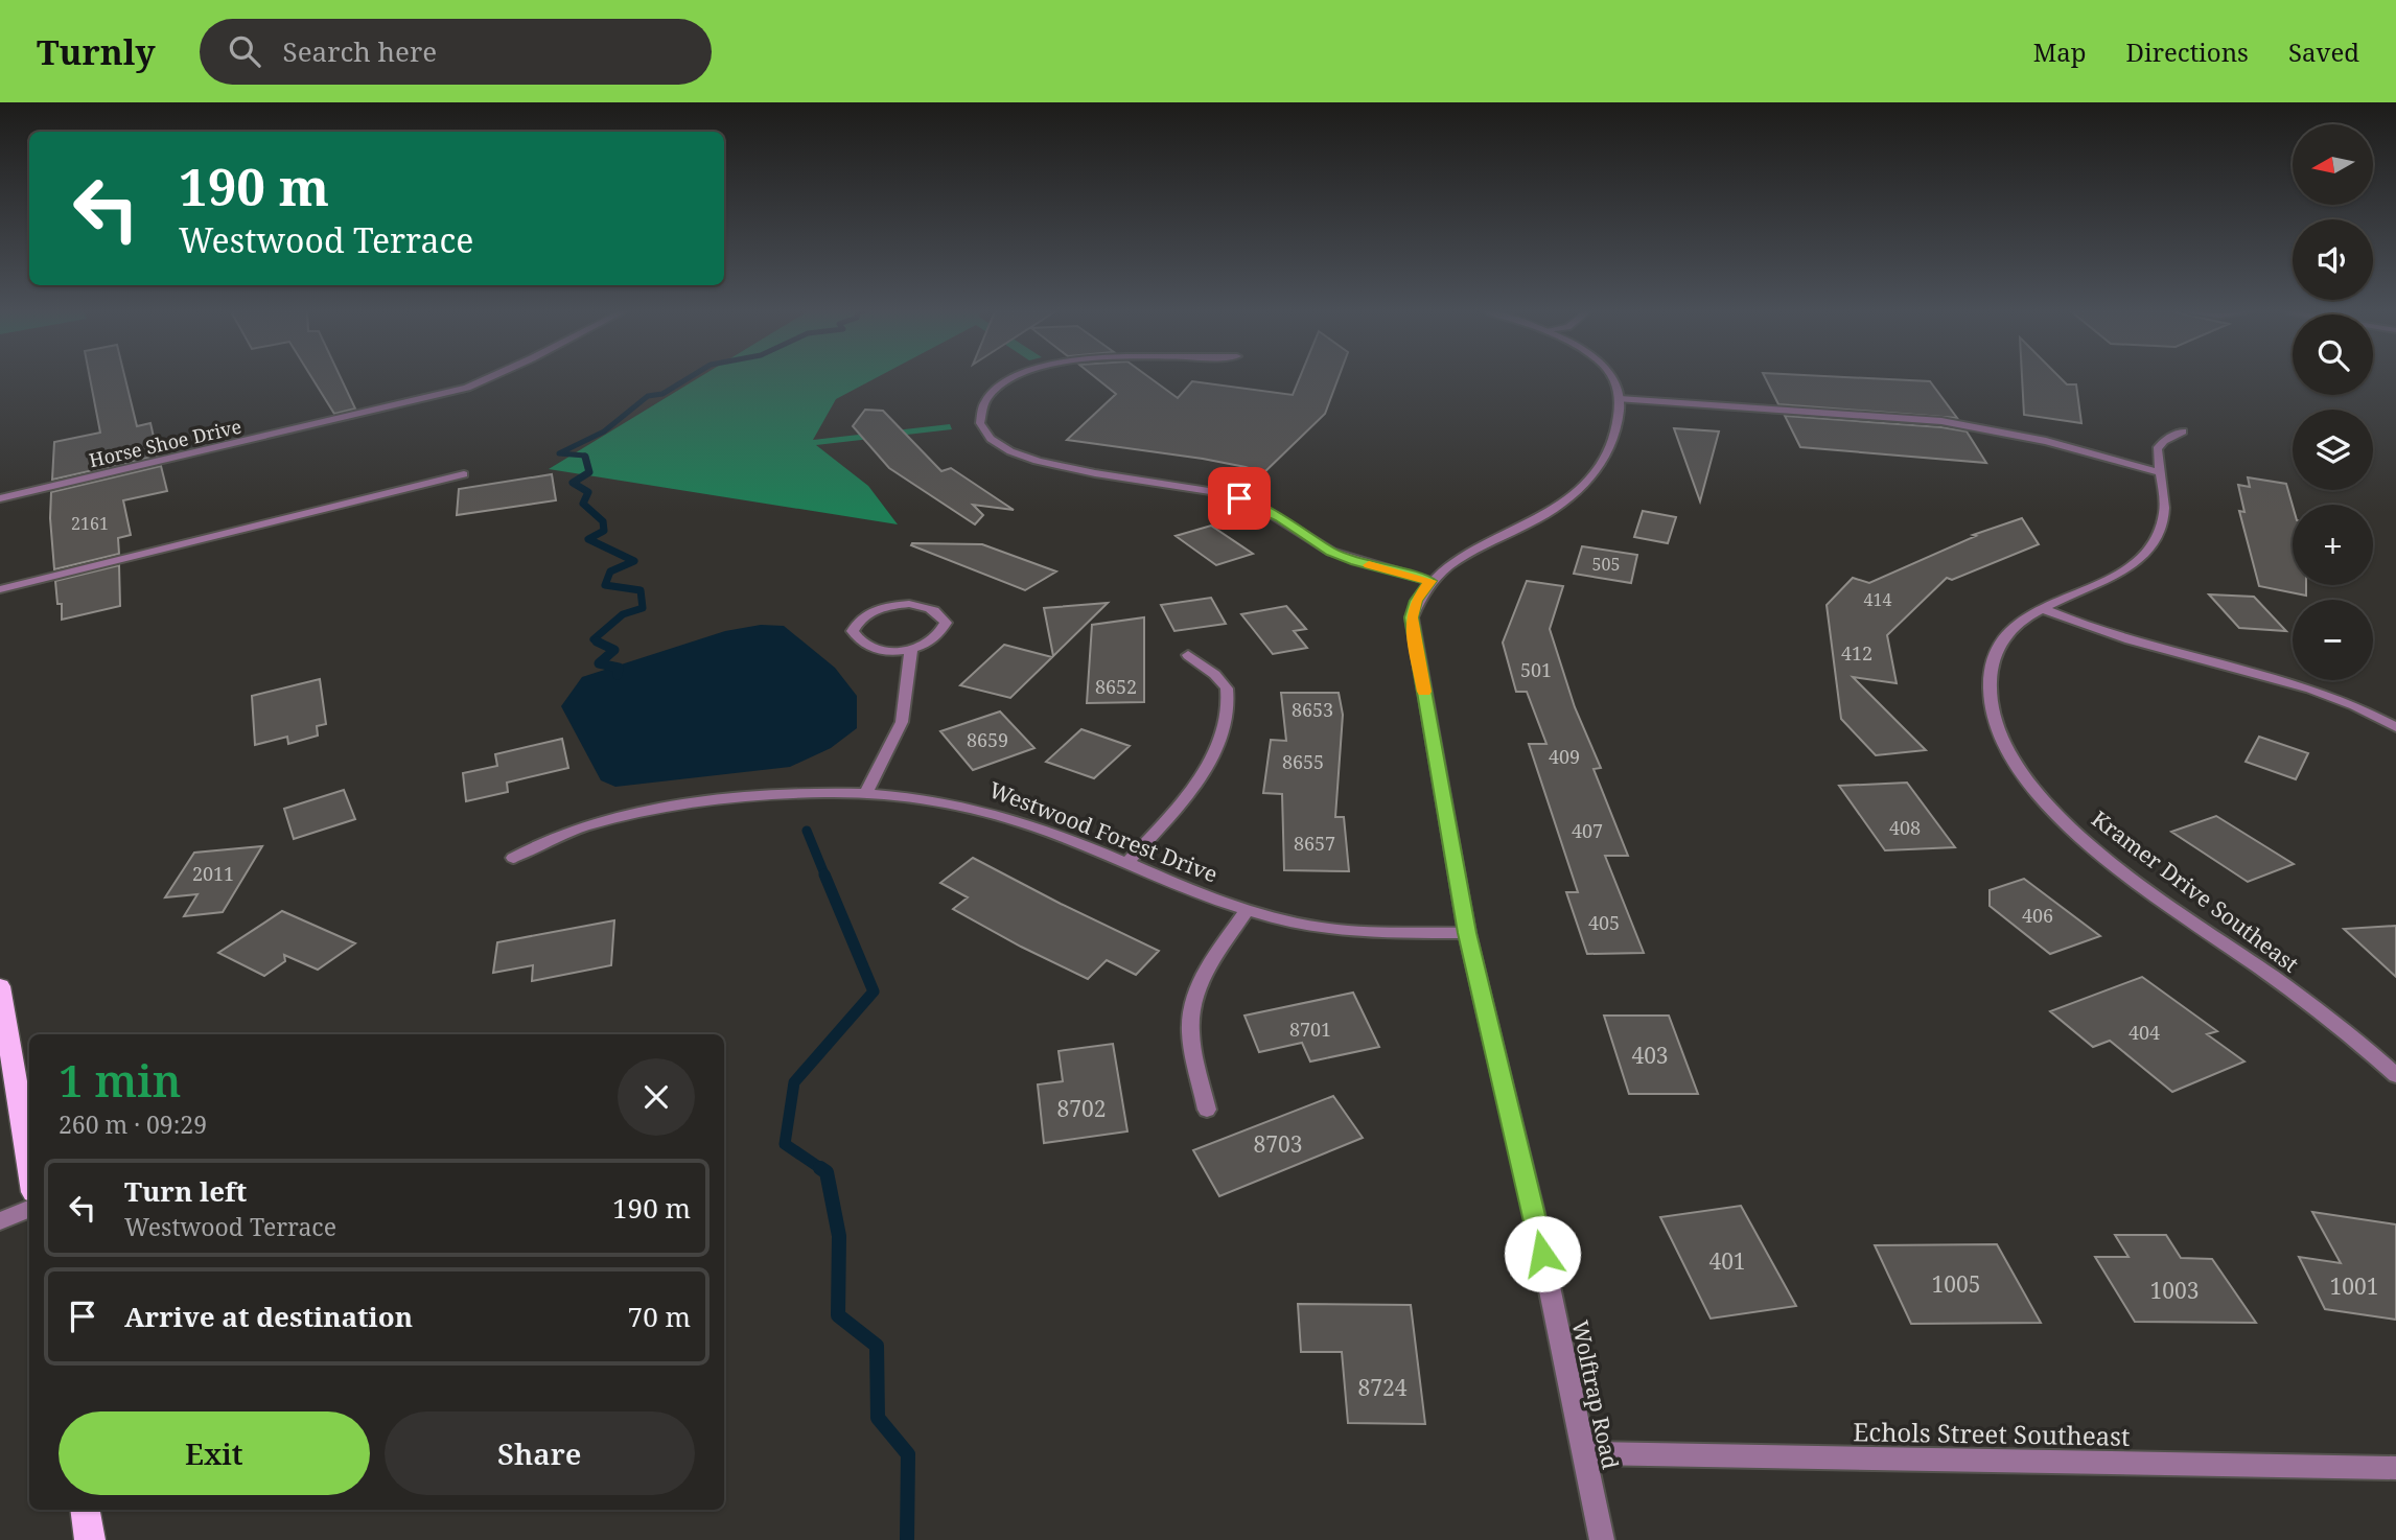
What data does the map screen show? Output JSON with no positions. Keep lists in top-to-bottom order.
{
  "streets": {
    "street": [
      "Horse Shoe Drive",
      "Westwood Forest Drive",
      "Kramer Drive Southeast",
      "Wolftrap Road",
      "Echols Street Southeast"
    ]
  },
  "crossings": [
    ["Westwood Forest Drive", "Wolftrap Road"],
    ["Wolftrap Road", "Echols Street Southeast"]
  ],
  "house_numbers": [
    "2161",
    "505",
    "414",
    "412",
    "501",
    "8652",
    "8653",
    "8659",
    "409",
    "8655",
    "408",
    "407",
    "8657",
    "2011",
    "406",
    "405",
    "8701",
    "404",
    "403",
    "8702",
    "8703",
    "401",
    "1005",
    "1001",
    "1003",
    "8724"
  ],
  "north": "left",
  "page": {
    "header": "Turnly",
    "search": "Search here",
    "nav": ["Map", "Directions", "Saved"],
    "map_buttons": ["+", "−"],
    "turn": ["190 m", "Westwood Terrace"],
    "heading": ["1 min", "260 m · 09:29"],
    "list": [
      {
        "name": "Turn left",
        "note": "Westwood Terrace",
        "value": "190 m"
      },
      {
        "name": "Arrive at destination",
        "value": "70 m"
      }
    ],
    "buttons": ["Exit", "Share"]
  }
}
